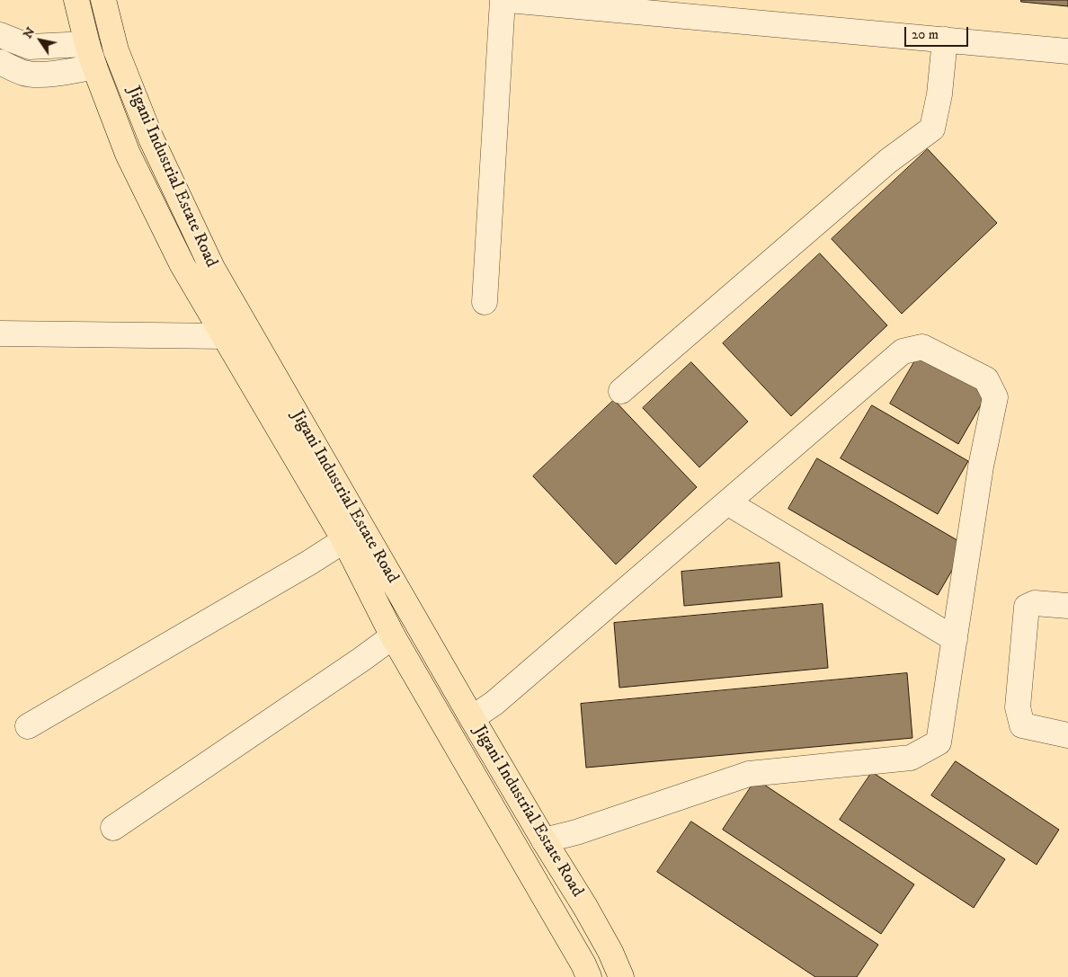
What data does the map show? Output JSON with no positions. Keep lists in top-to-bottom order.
{
  "streets": {
    "main road": ["Jigani Industrial Estate Road"]
  },
  "scale_bar": "20 m",
  "north": "top left"
}
